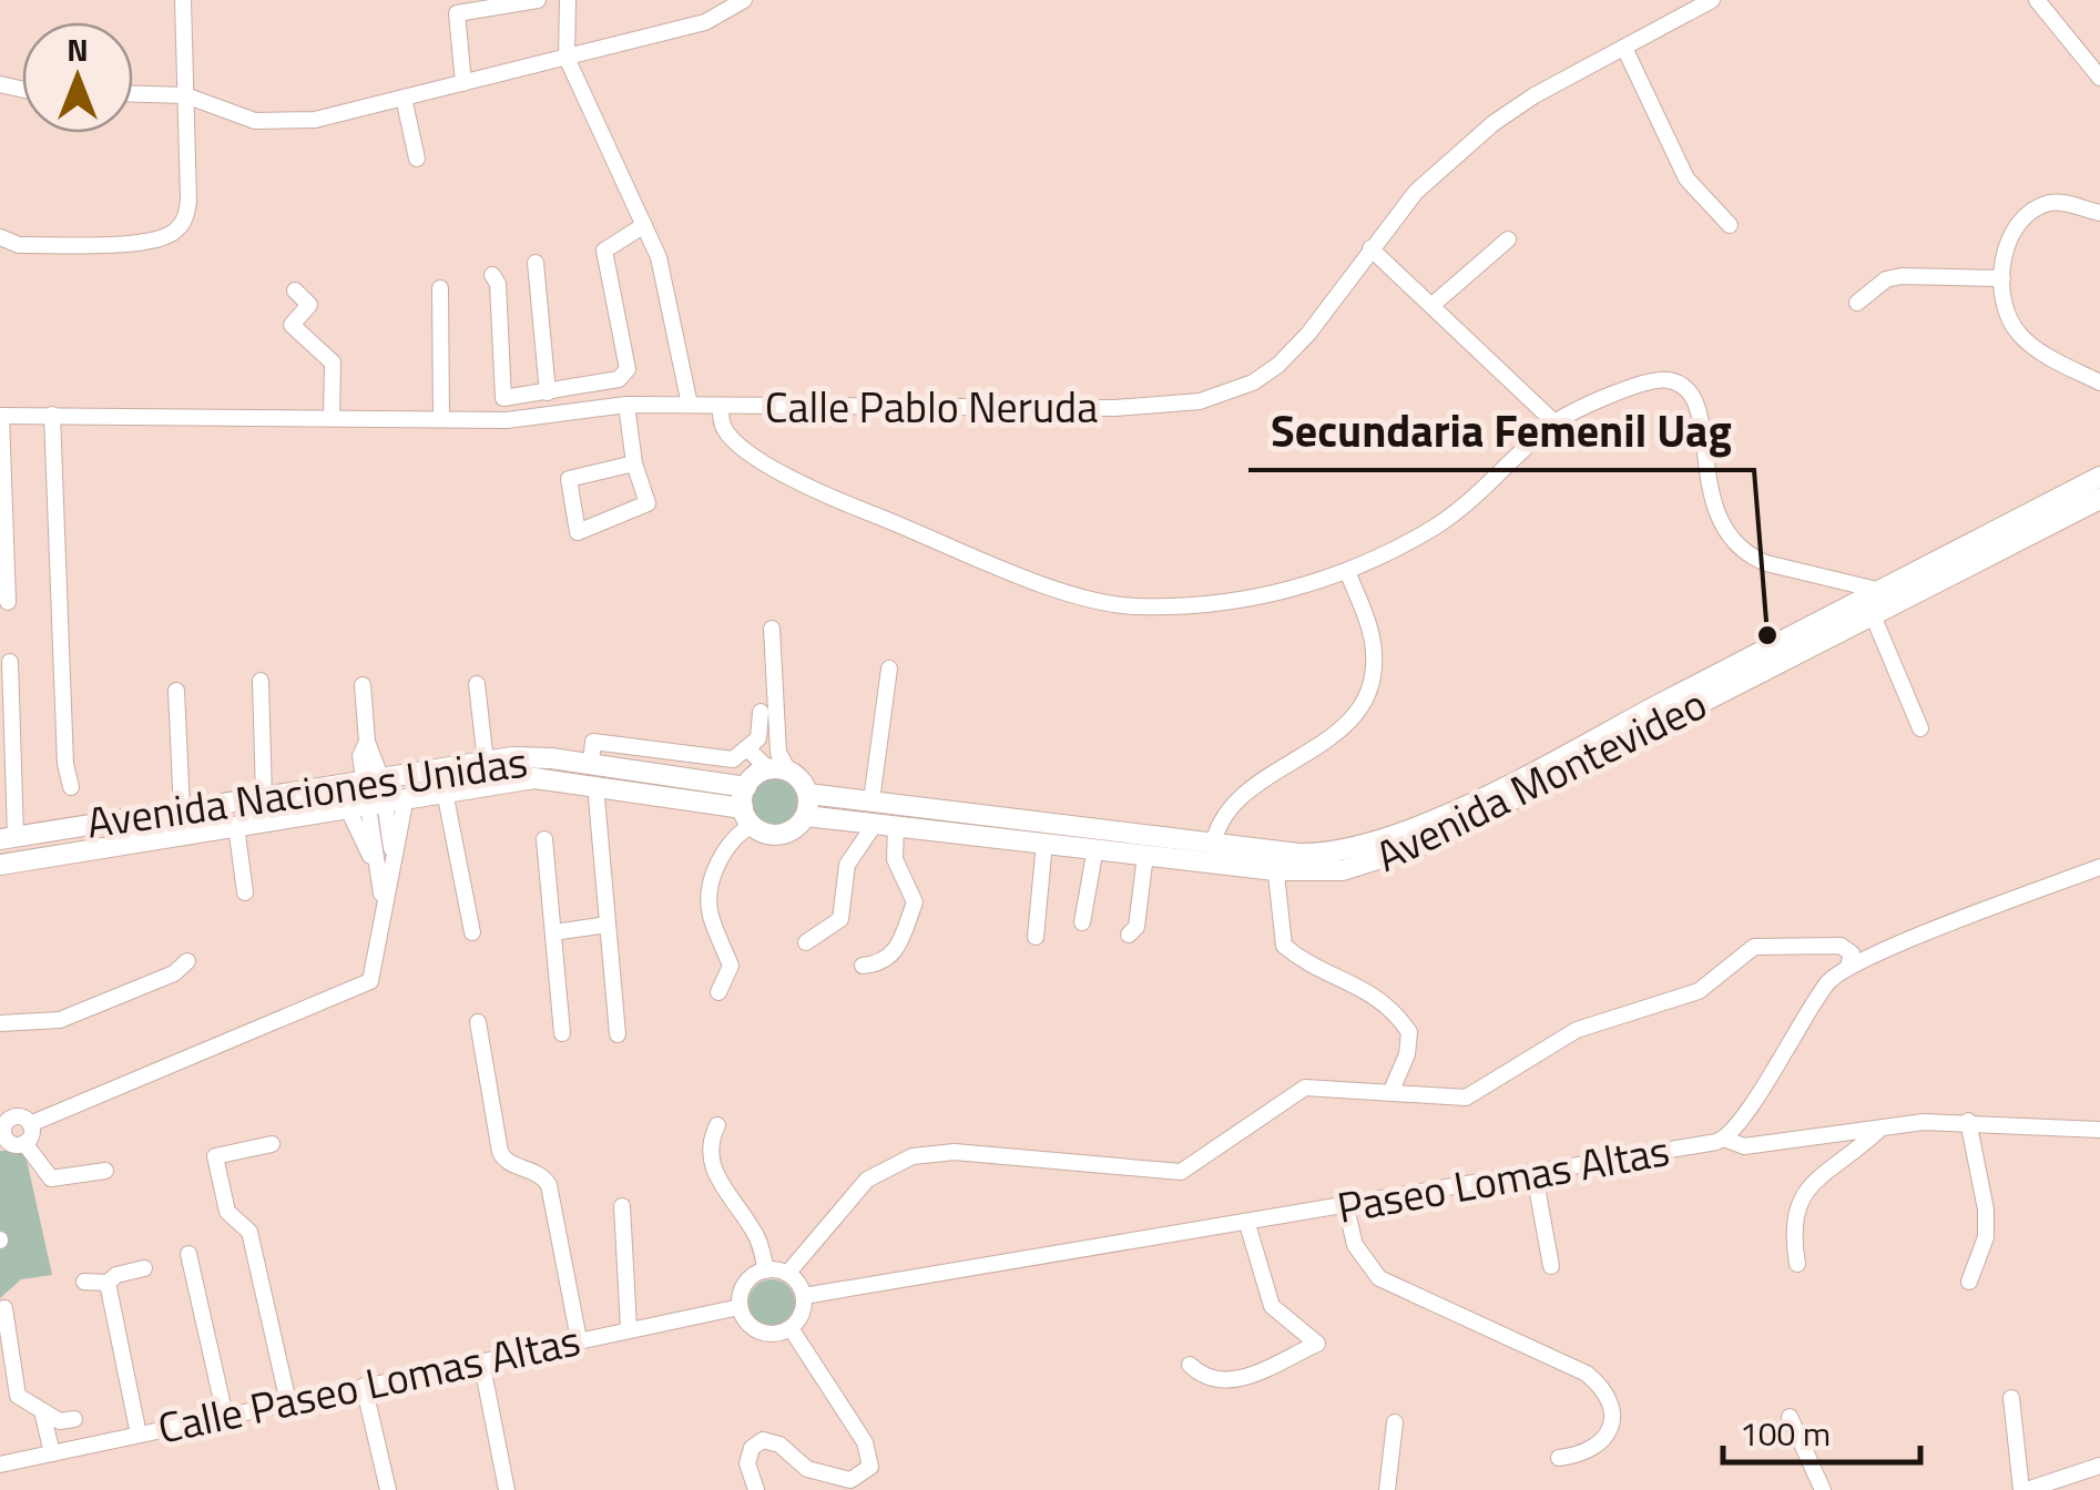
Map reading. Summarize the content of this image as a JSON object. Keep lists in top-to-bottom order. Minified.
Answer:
{"streets":{"street":["Calle Pablo Neruda","Avenida Montevideo","Avenida Naciones Unidas","Paseo Lomas Altas","Calle Paseo Lomas Altas"]},"crossings":[["Paseo Lomas Altas","Calle Paseo Lomas Altas"]],"places":["Secundaria Femenil Uag"],"scale_bar":"100 m","north":"top"}
